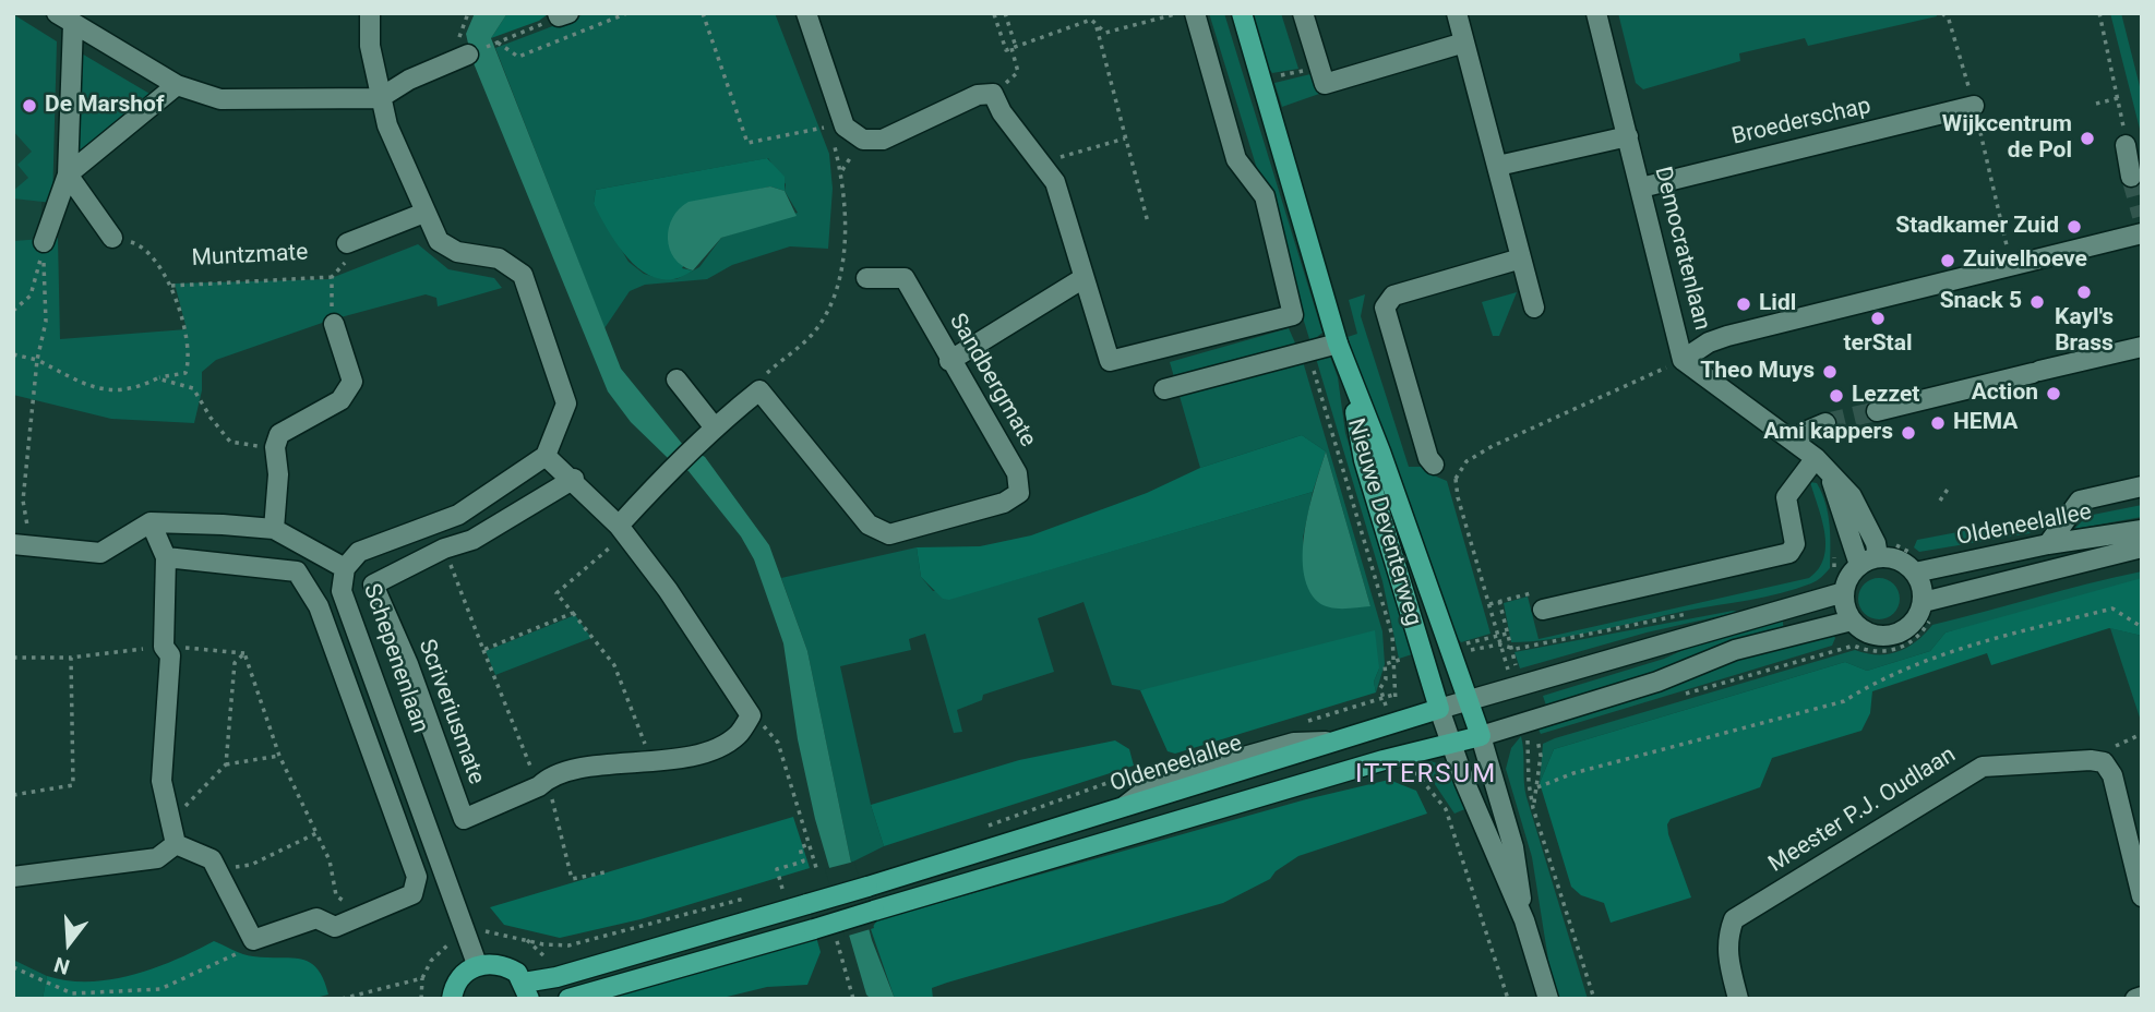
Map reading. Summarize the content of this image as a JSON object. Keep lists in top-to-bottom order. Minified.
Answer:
{"streets":{"main road":["Nieuwe Deventerweg","Oldeneelallee"],"street":["Broederschap","Democratenlaan","Sandbergmate","Schepenenlaan","Scriveriusmate","Meester P.J. Oudlaan"],"path":["Muntzmate"]},"crossings":[["Broederschap","Democratenlaan"],["Democratenlaan","Oldeneelallee"],["Nieuwe Deventerweg","Oldeneelallee"]],"districts":["ITTERSUM"],"places":["De Marshof","Wijkcentrum de Pol","Stadkamer Zuid","Zuivelhoeve","Kayl's Brass","Snack 5","Lidl","terStal","Theo Muys","Action","Lezzet","HEMA","Ami kappers"],"north":"bottom"}
